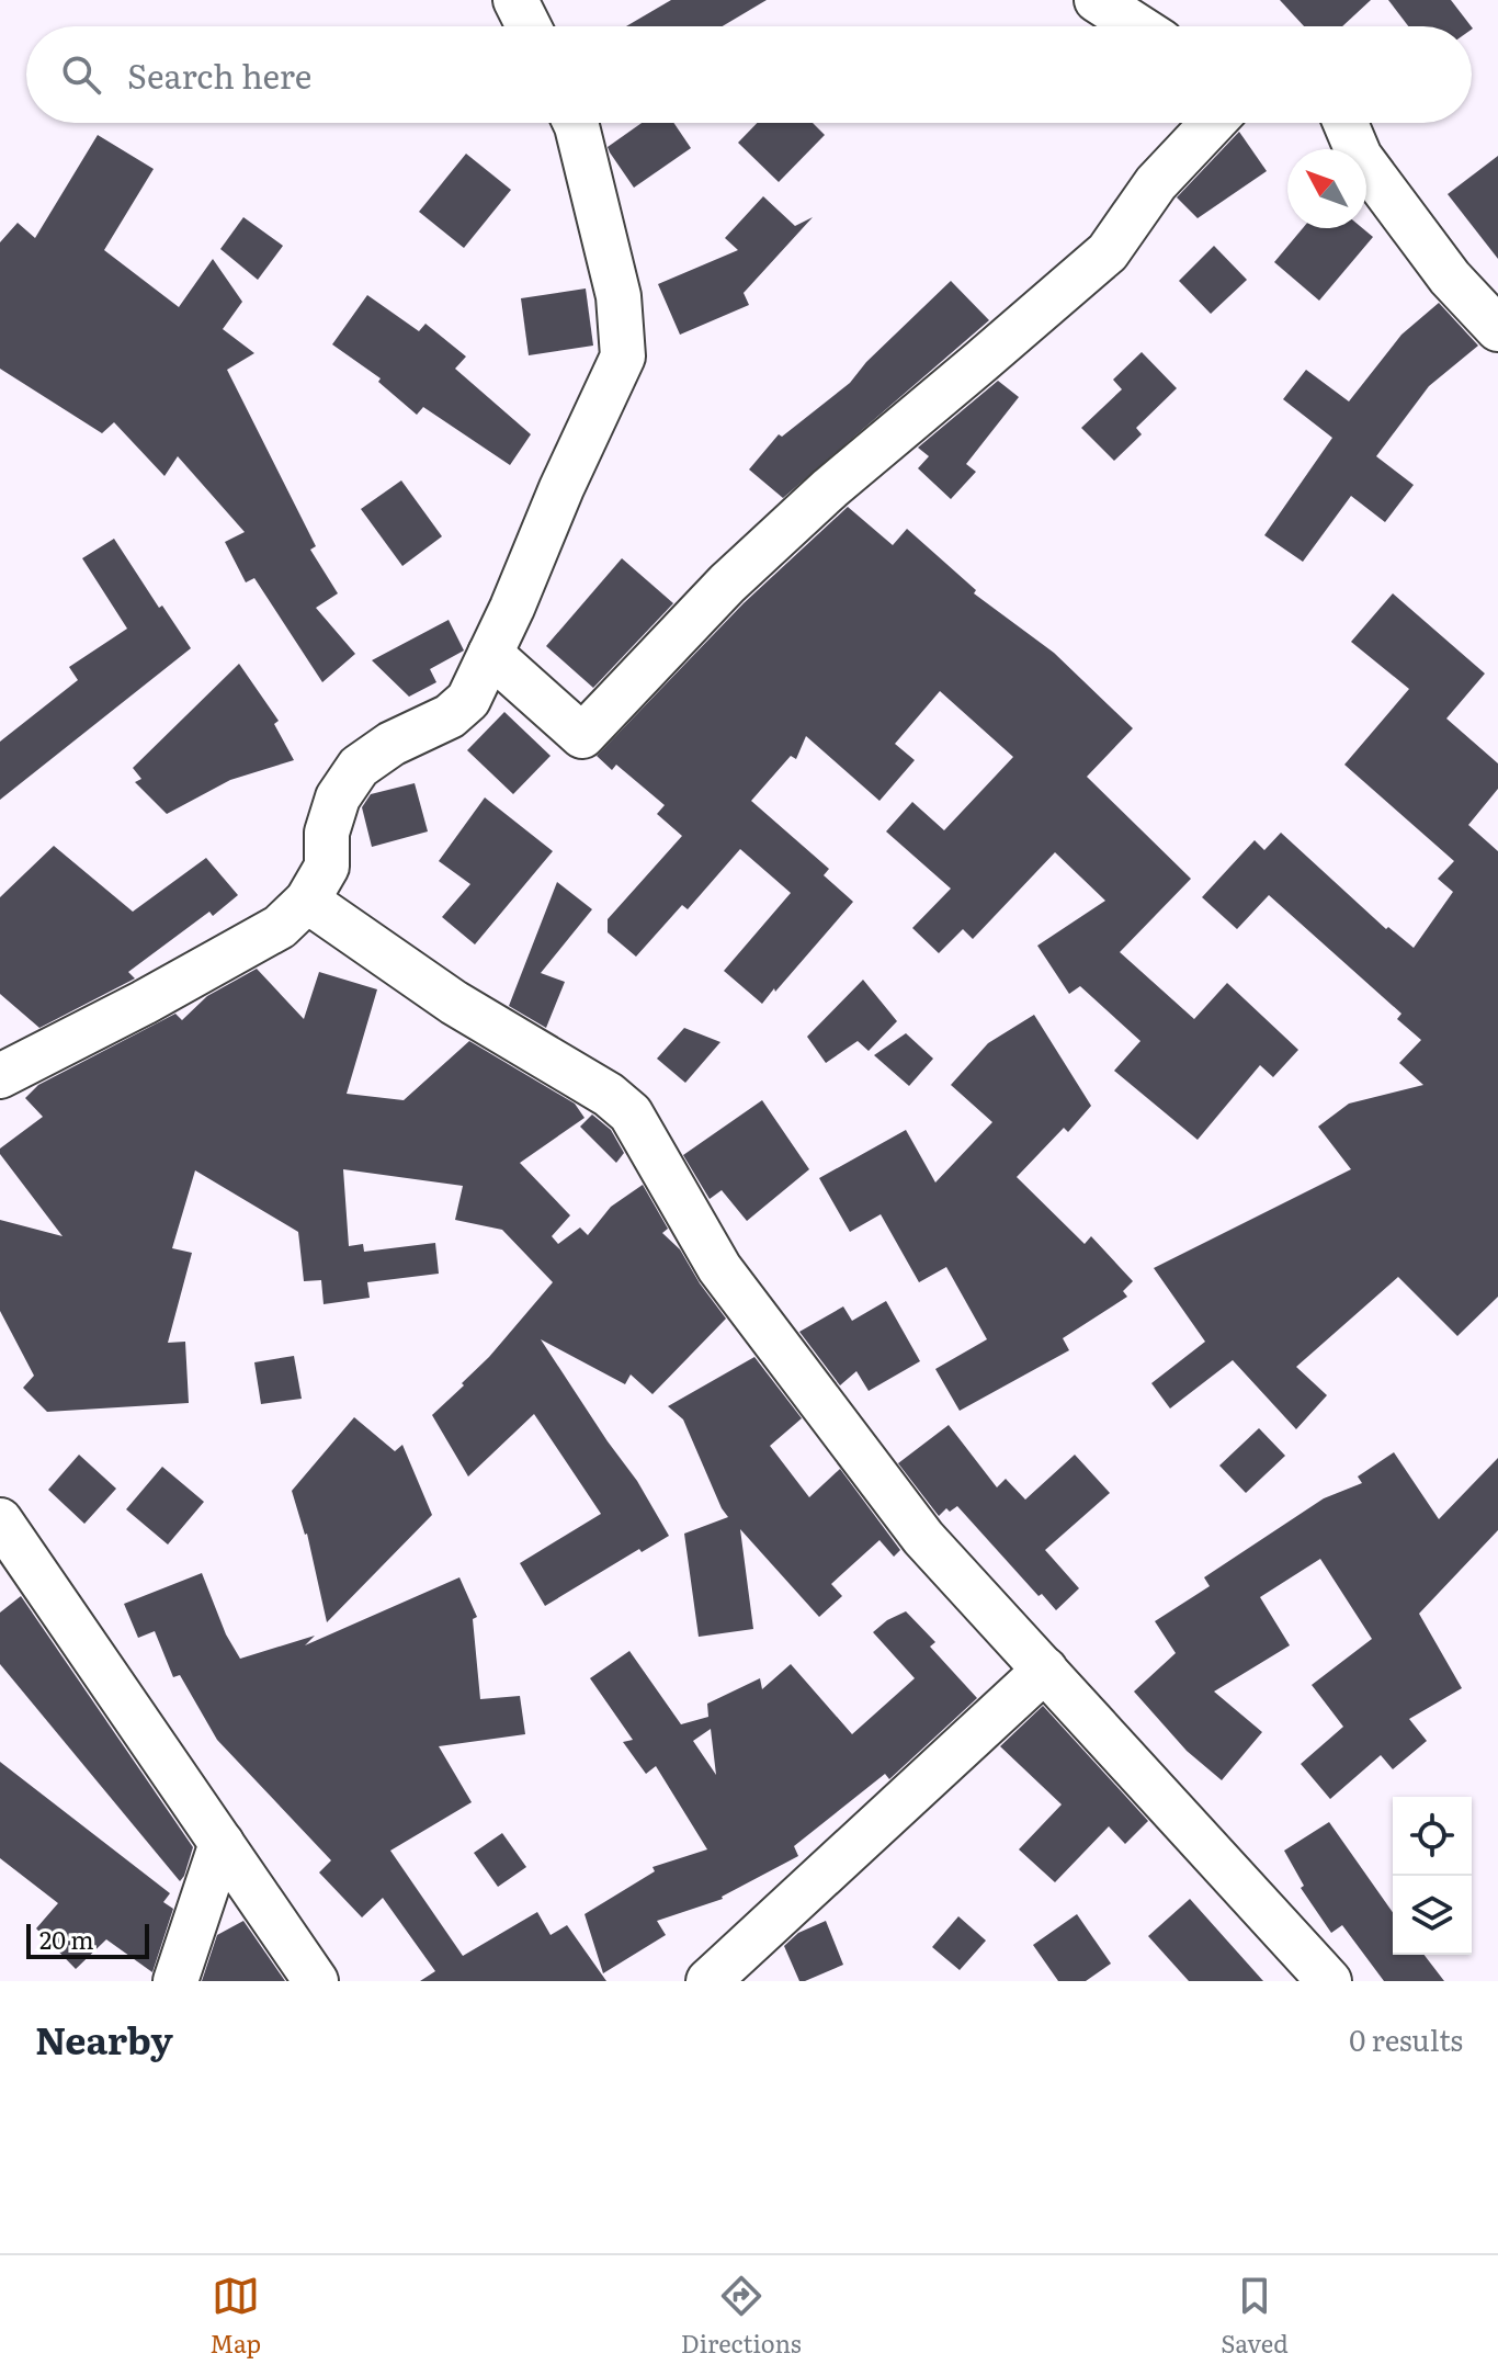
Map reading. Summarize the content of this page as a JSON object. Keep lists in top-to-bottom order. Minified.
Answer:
{"scale_bar":"20 m","north":"top left","page":{"search":"Search here","scale":"20 m","heading":["Nearby","0 results"],"nav":["Map","Directions","Saved"]}}
